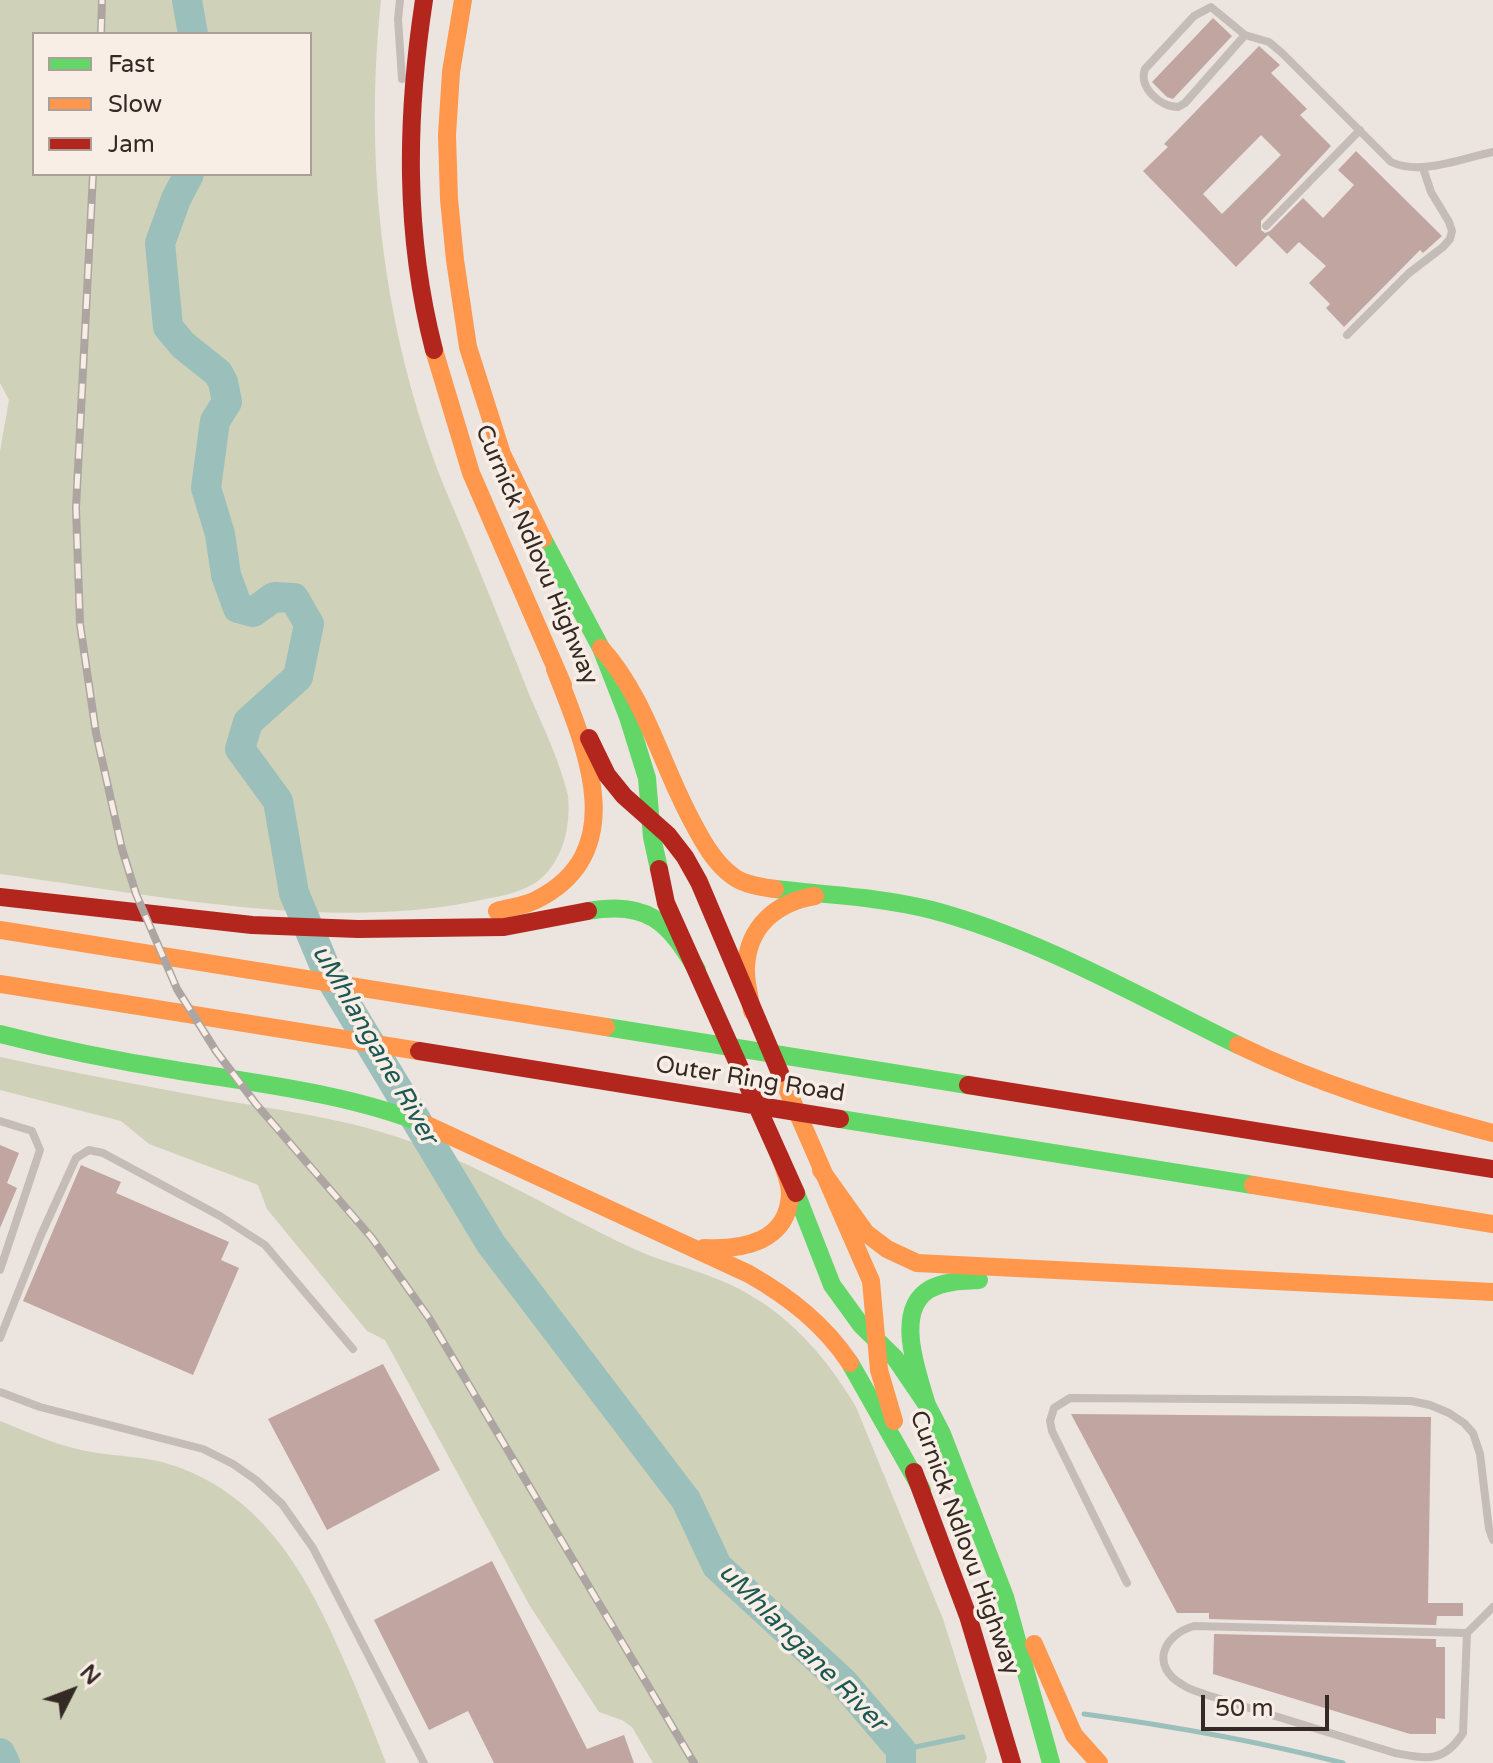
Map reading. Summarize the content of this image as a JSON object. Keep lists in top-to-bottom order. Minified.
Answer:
{"streets":{"main road":["Curnick Ndlovu Highway","Outer Ring Road"]},"water":["uMhlangane River"],"legend":["Fast","Slow","Jam"],"scale_bar":"50 m","north":"top right"}
